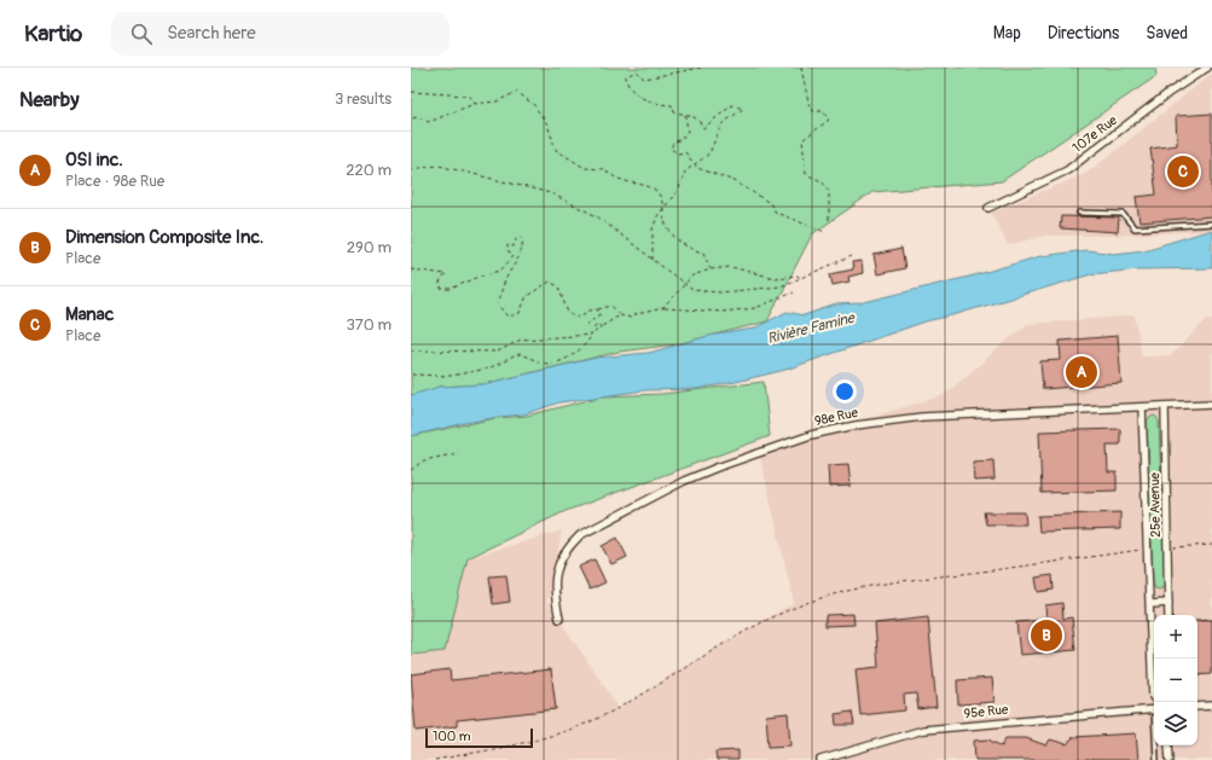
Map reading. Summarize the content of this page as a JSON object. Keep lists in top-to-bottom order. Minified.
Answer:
{"streets":{"street":["107e Rue","98e Rue","25e Avenue","95e Rue"]},"crossings":[["98e Rue","25e Avenue"]],"water":["Rivière Famine"],"scale_bar":"100 m","page":{"header":"Kartio","search":"Search here","nav":["Map","Directions","Saved"],"heading":["Nearby","3 results"],"list":[{"mark":"A","name":"OSI inc.","note":"Place · 98e Rue","value":"220 m"},{"mark":"B","name":"Dimension Composite Inc.","note":"Place","value":"290 m"},{"mark":"C","name":"Manac","note":"Place","value":"370 m"}],"pins":["C","A","B"],"map_buttons":["+","−"],"scale":"100 m"}}
